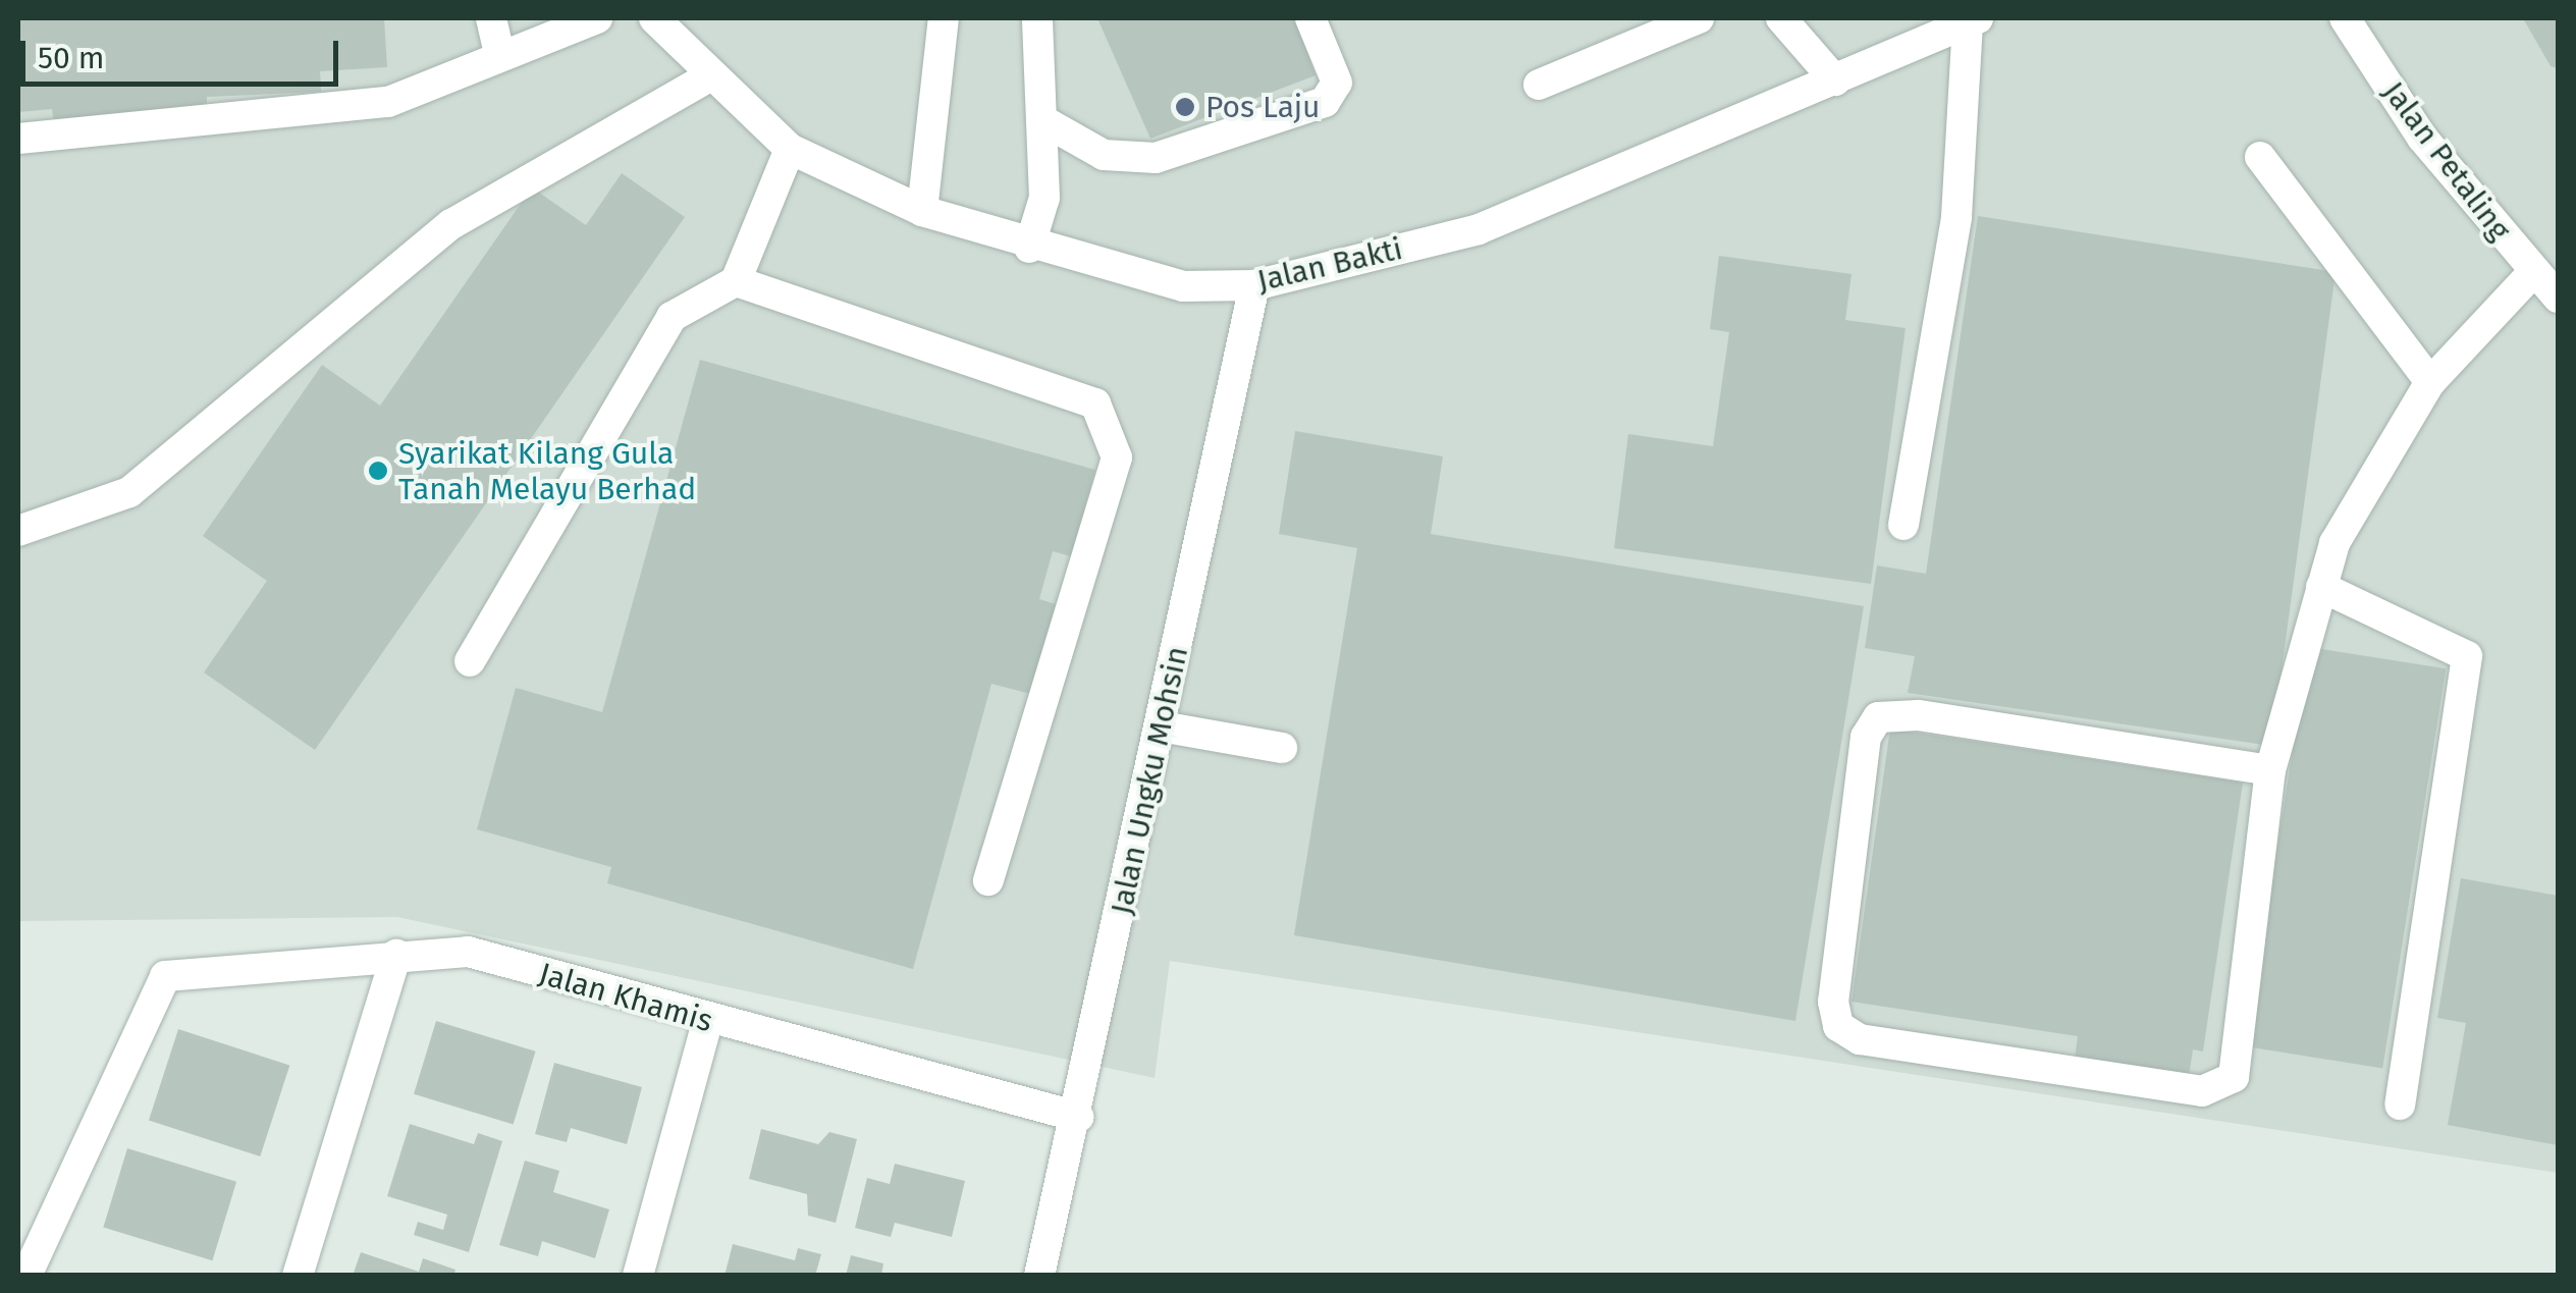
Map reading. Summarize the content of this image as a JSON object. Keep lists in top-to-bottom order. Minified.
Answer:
{"streets":{"street":["Jalan Petaling","Jalan Bakti","Jalan Ungku Mohsin","Jalan Khamis"]},"crossings":[["Jalan Bakti","Jalan Ungku Mohsin"],["Jalan Ungku Mohsin","Jalan Khamis"]],"places":["Pos Laju","Syarikat Kilang Gula Tanah Melayu Berhad"],"scale_bar":"50 m"}
